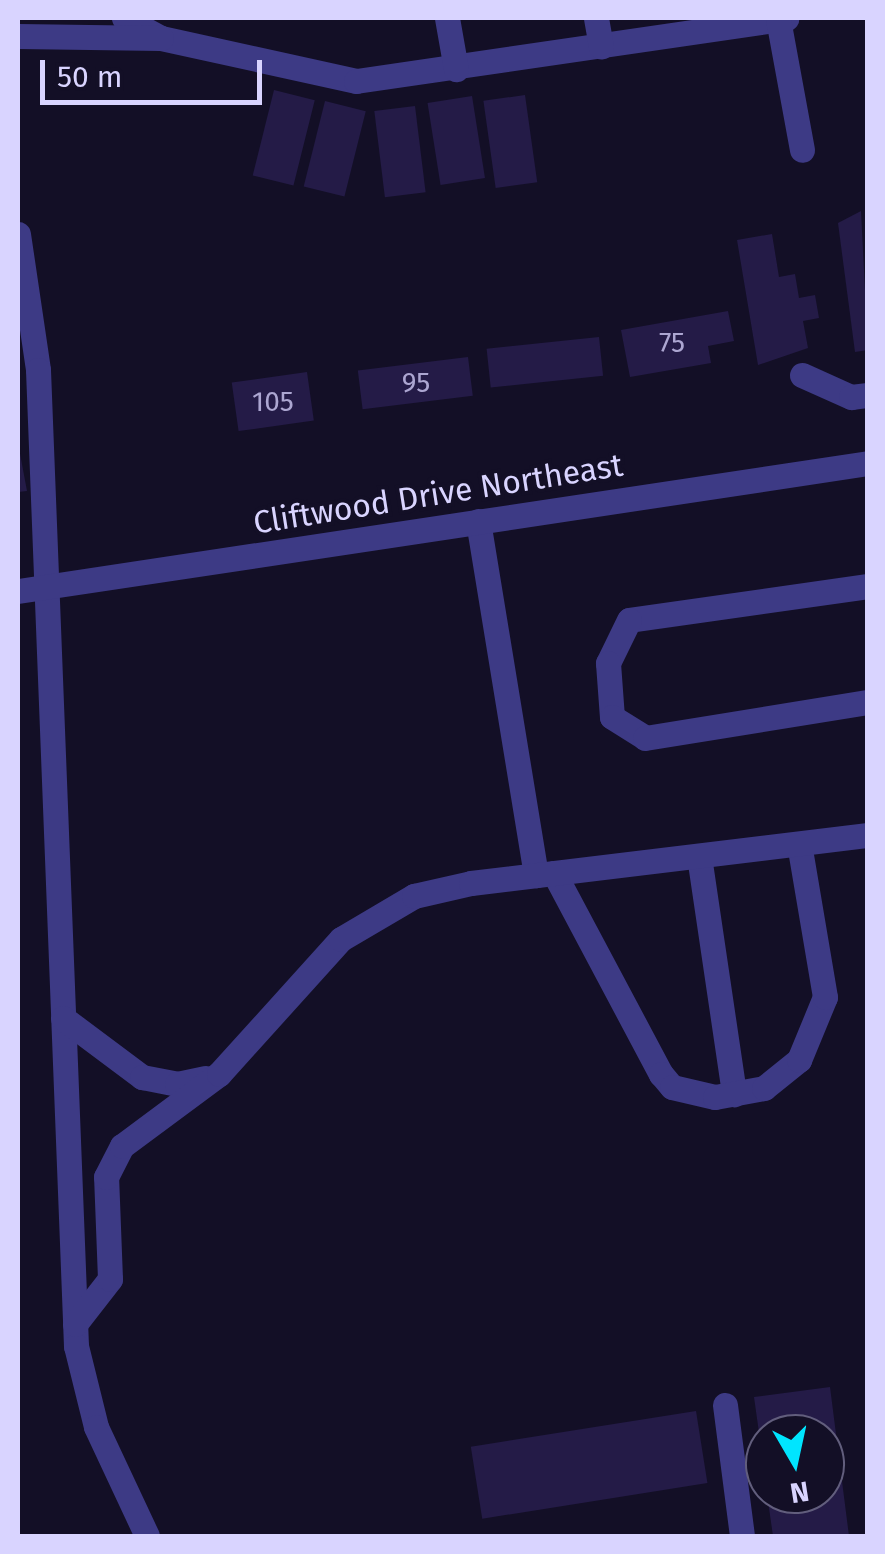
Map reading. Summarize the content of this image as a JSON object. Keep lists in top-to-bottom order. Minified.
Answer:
{"streets":{"street":["Cliftwood Drive Northeast"]},"house_numbers":["75","95","105"],"scale_bar":"50 m","north":"bottom"}
